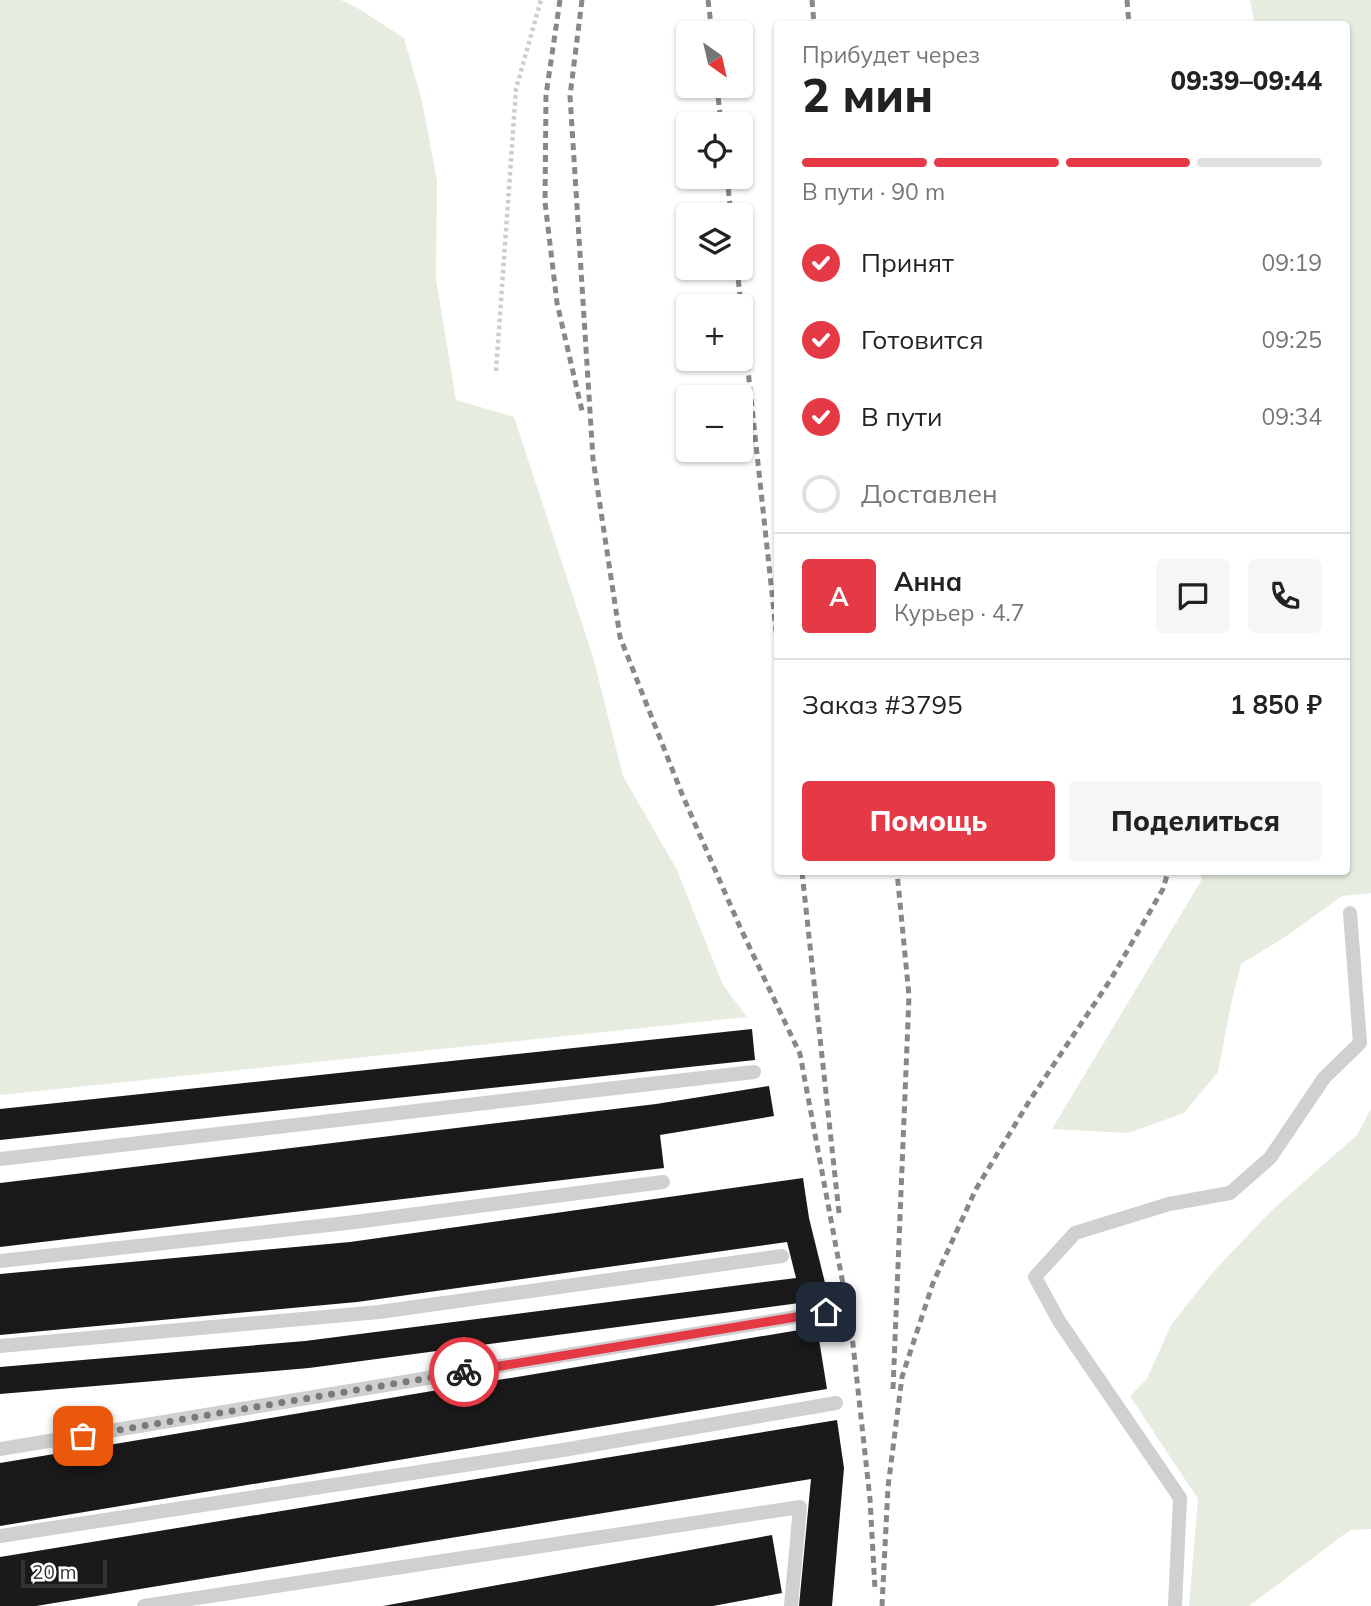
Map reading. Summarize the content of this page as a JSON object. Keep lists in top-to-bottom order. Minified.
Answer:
{"scale_bar":"20 m","north":"bottom right","page":{"map_buttons":["+","−"],"heading":["2 мин","Прибудет через","09:39–09:44"],"panel":["Анна","Курьер · 4.7","Заказ #3795","1 850 ₽"],"bar":"В пути · 90 m","list":[["Принят","09:19"],["Готовится","09:25"],["В пути","09:34"],"Доставлен"],"round":"А","buttons":["Помощь","Поделиться"],"scale":"20 m"}}
